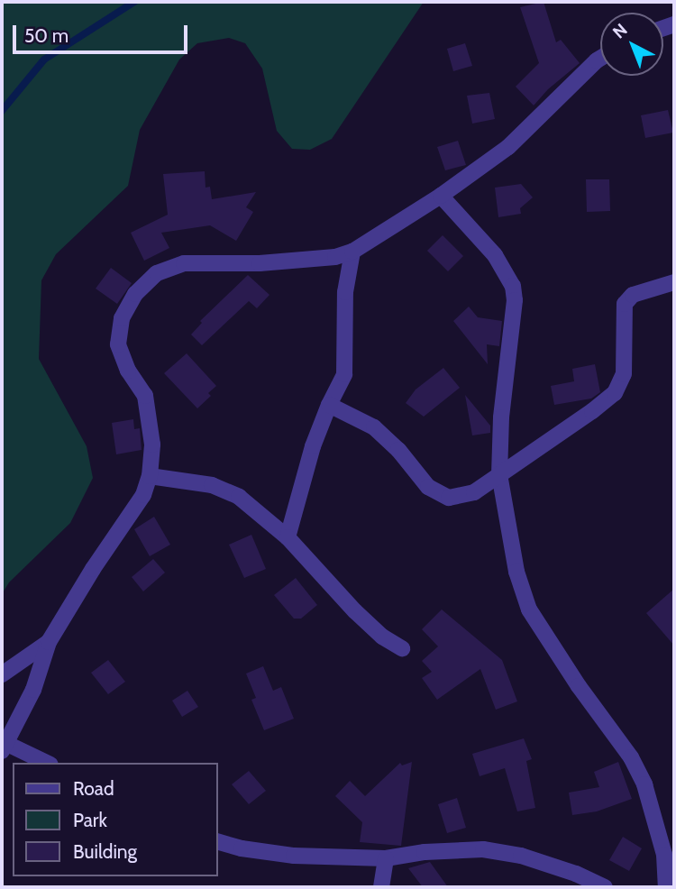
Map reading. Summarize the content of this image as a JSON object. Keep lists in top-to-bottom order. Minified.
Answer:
{"legend":["Road","Park","Building"],"scale_bar":"50 m","north":"top left"}
